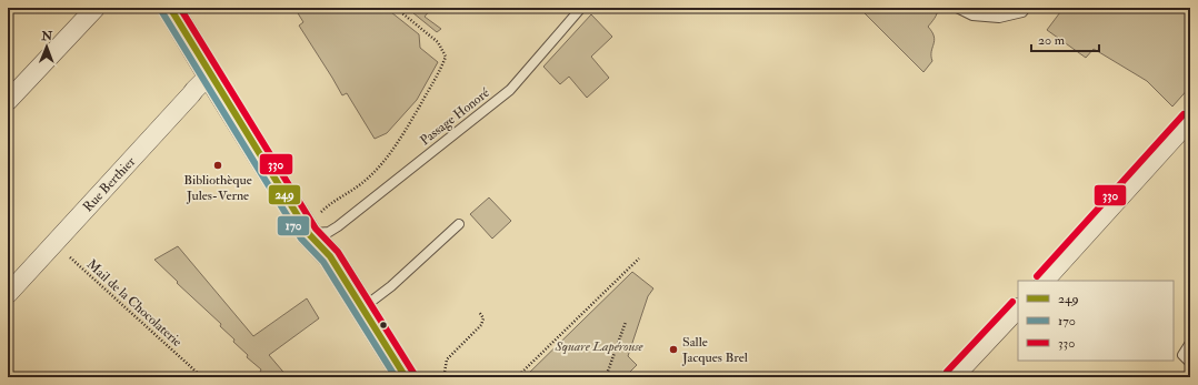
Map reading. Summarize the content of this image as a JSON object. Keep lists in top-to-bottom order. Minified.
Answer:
{"streets":{"street":["Rue Berthier"],"lane":["Passage Honoré"],"path":["Mail de la Chocolaterie"]},"crossings":[["Rue Berthier","Mail de la Chocolaterie"]],"parks":["Square Lapérouse"],"places":["Bibliothèque Jules-Verne","Salle Jacques Brel"],"lines":["transit line 249","transit line 330","transit line 170"],"legend":["249","170","330"],"scale_bar":"20 m","north":"top"}
